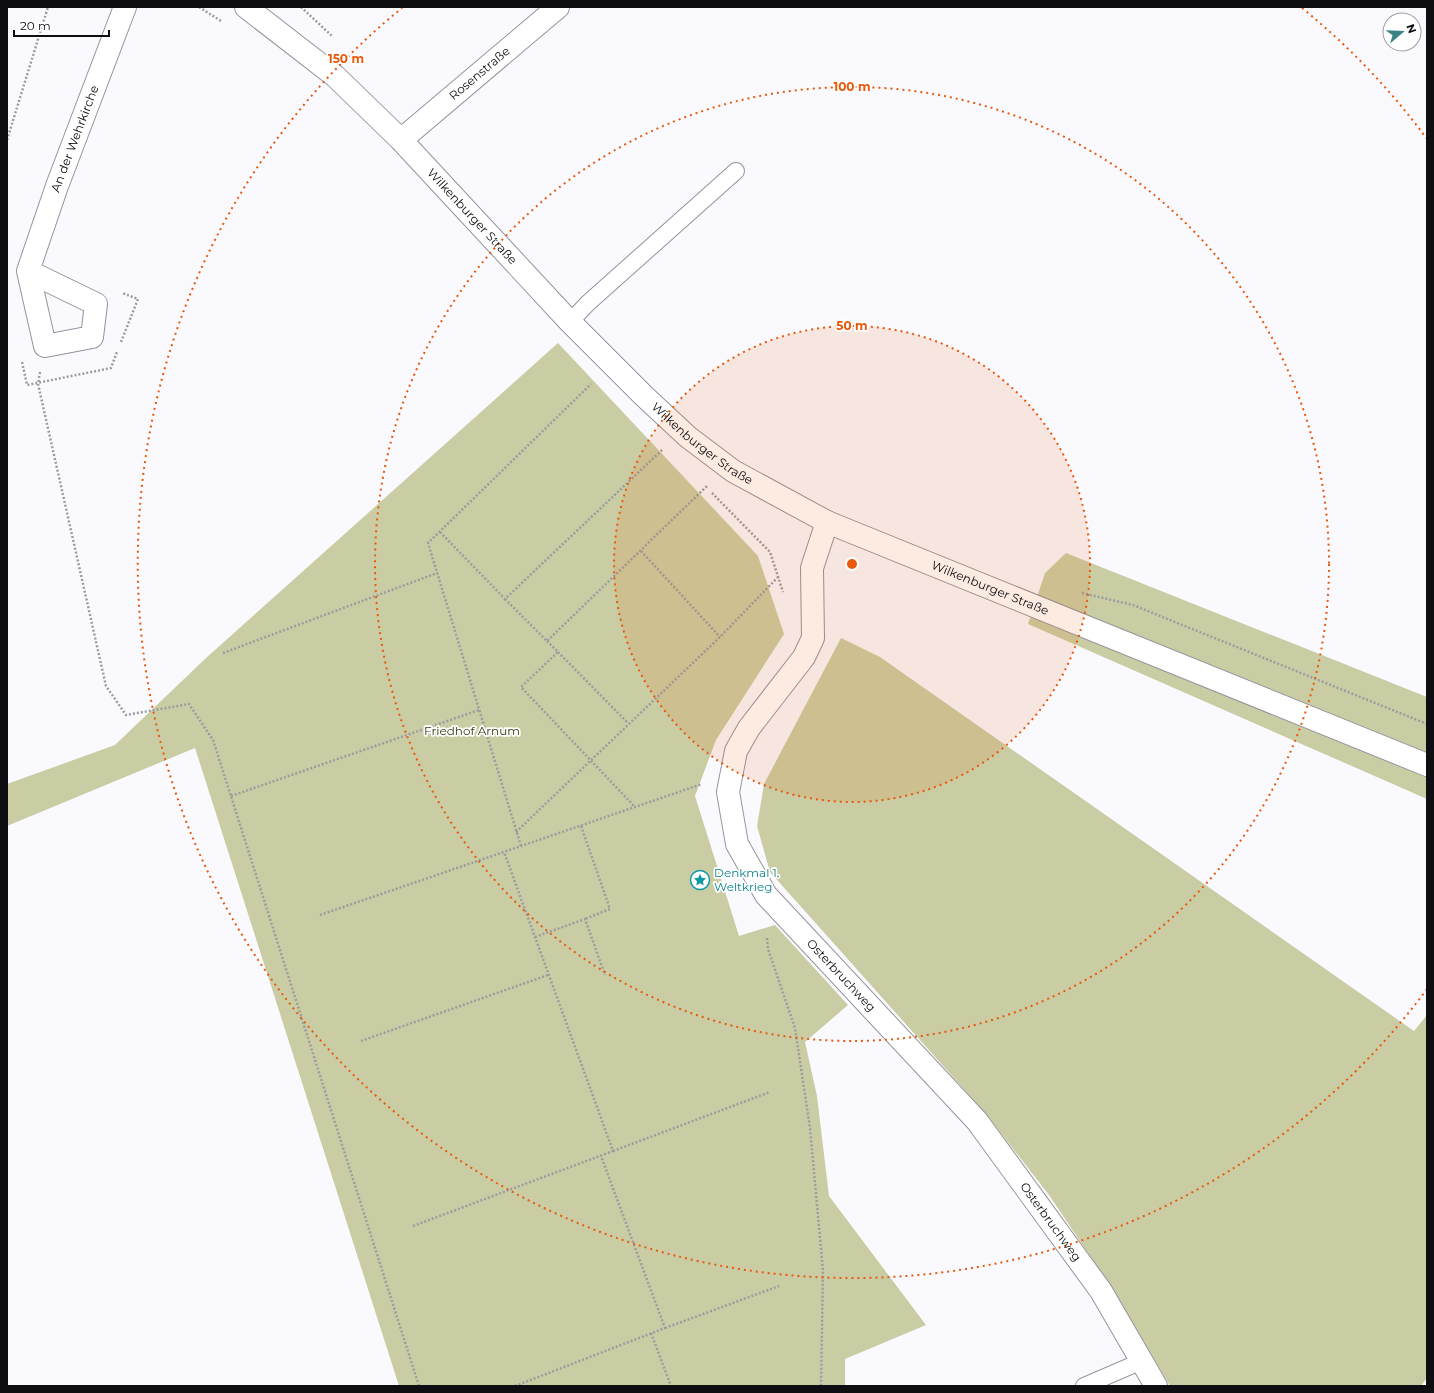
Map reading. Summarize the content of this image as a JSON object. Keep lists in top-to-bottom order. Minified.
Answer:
{"streets":{"street":["Rosenstraße","An der Wehrkirche","Wilkenburger Straße","Osterbruchweg"]},"crossings":[["Rosenstraße","Wilkenburger Straße"],["Wilkenburger Straße","Osterbruchweg"]],"parks":["Friedhof Arnum"],"places":{"place":["Denkmal 1. Weltkrieg"]},"scale_bar":"20 m","north":"right","rings":["150 m","100 m","50 m"]}
